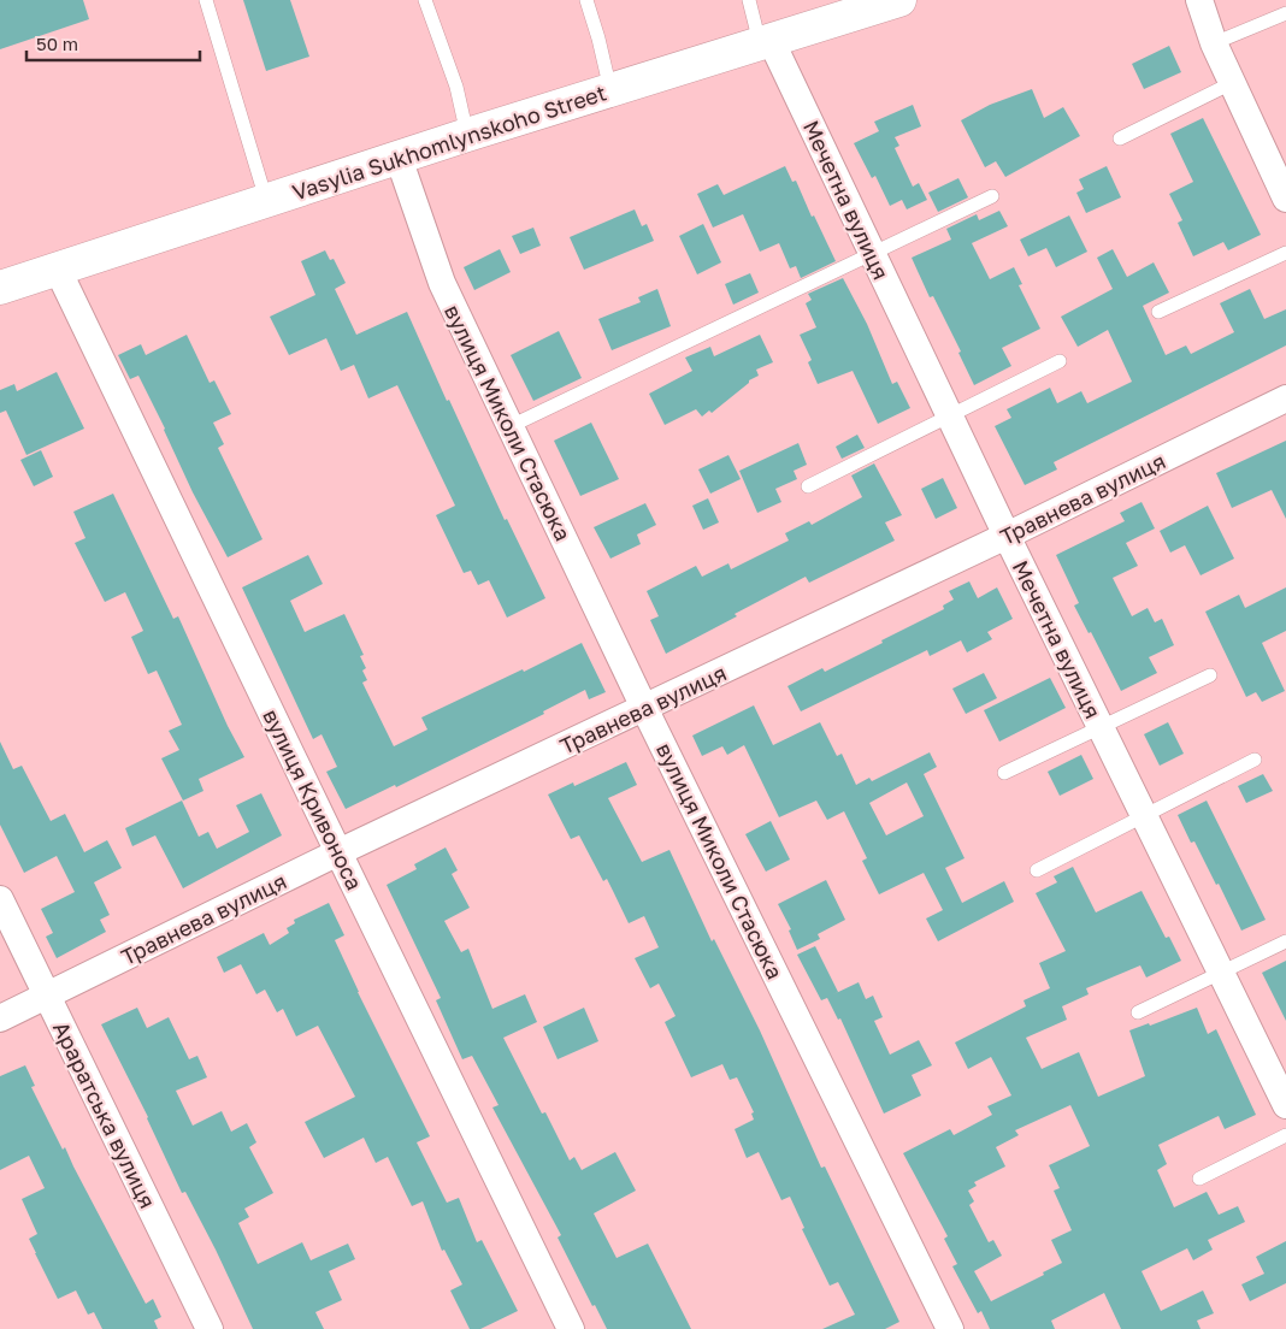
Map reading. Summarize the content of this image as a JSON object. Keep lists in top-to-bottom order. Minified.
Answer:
{"streets":{"main road":["Vasylia Sukhomlynskoho Street"],"street":["Мечетна вулиця","вулиця Миколи Стасюка","Травнева вулиця","вулиця Кривоноса","Араратська вулиця"]},"crossings":[["Vasylia Sukhomlynskoho Street","Мечетна вулиця"],["Vasylia Sukhomlynskoho Street","вулиця Миколи Стасюка"],["Vasylia Sukhomlynskoho Street","вулиця Кривоноса"],["Мечетна вулиця","Травнева вулиця"],["вулиця Миколи Стасюка","Травнева вулиця"],["Травнева вулиця","вулиця Кривоноса"],["Травнева вулиця","Араратська вулиця"]],"scale_bar":"50 m"}
